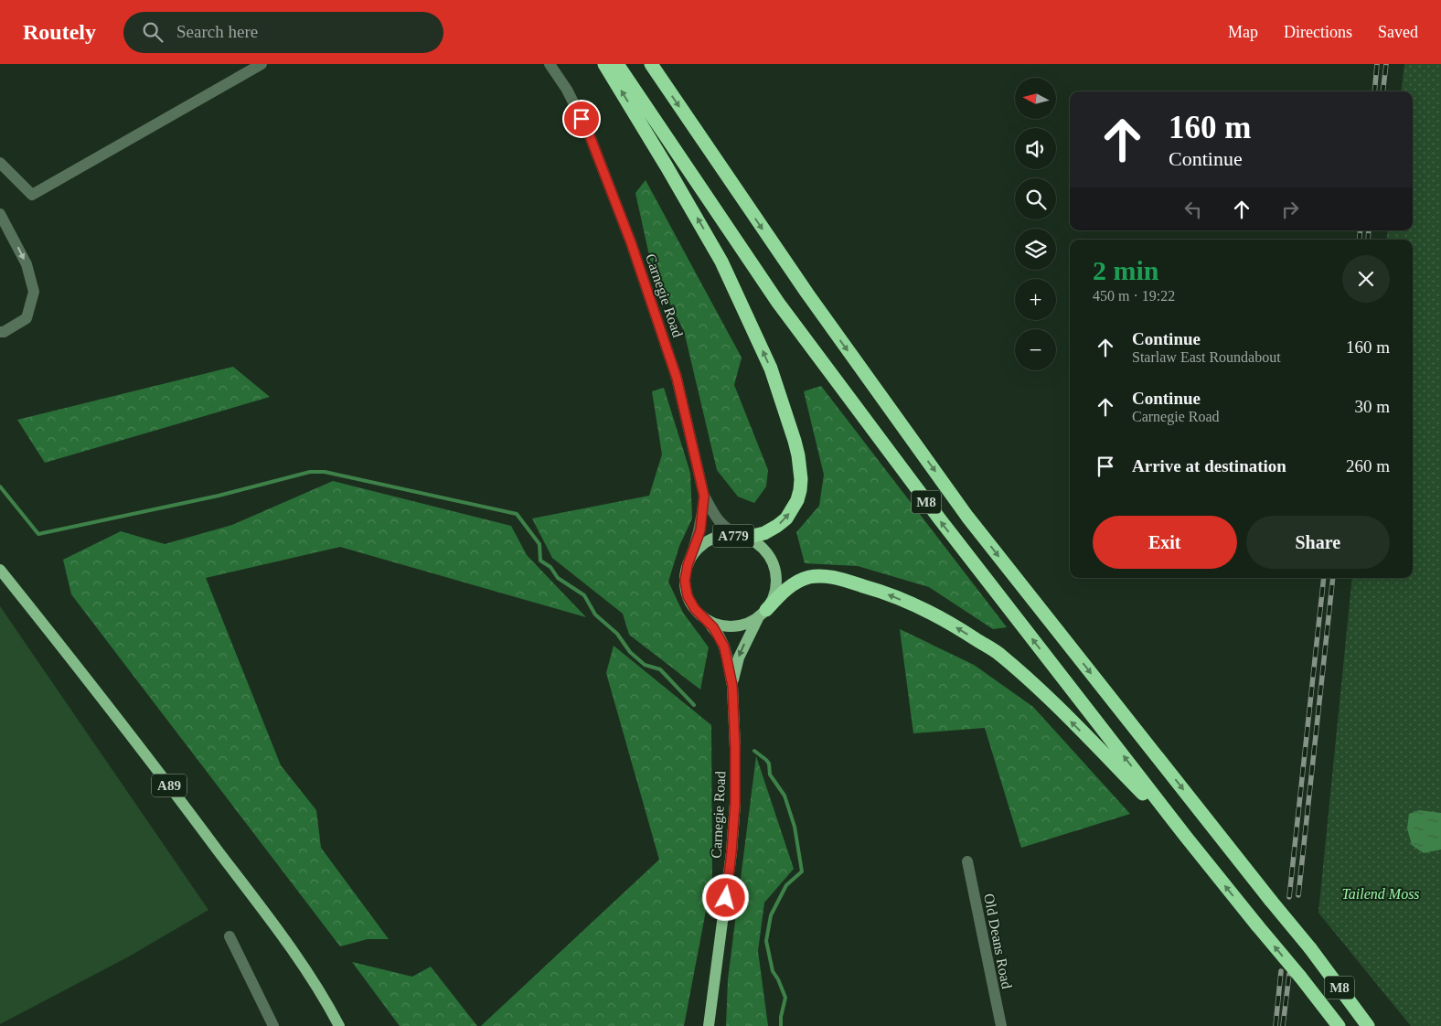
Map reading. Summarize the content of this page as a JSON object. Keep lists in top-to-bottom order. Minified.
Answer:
{"streets":{"highway":["M8"],"main road":["Carnegie Road","A779","A89"],"street":["Old Deans Road"]},"crossings":[["Carnegie Road","M8"],["Carnegie Road","A779"],["M8","A779"]],"parks":["Tailend Moss"],"north":"left","page":{"header":"Routely","search":"Search here","nav":["Map","Directions","Saved"],"map_buttons":["+","−"],"turn":["160 m","Continue"],"heading":["2 min","450 m · 19:22"],"list":[{"name":"Continue","note":"Starlaw East Roundabout","value":"160 m"},{"name":"Continue","note":"Carnegie Road","value":"30 m"},{"name":"Arrive at destination","value":"260 m"}],"buttons":["Exit","Share"]}}
